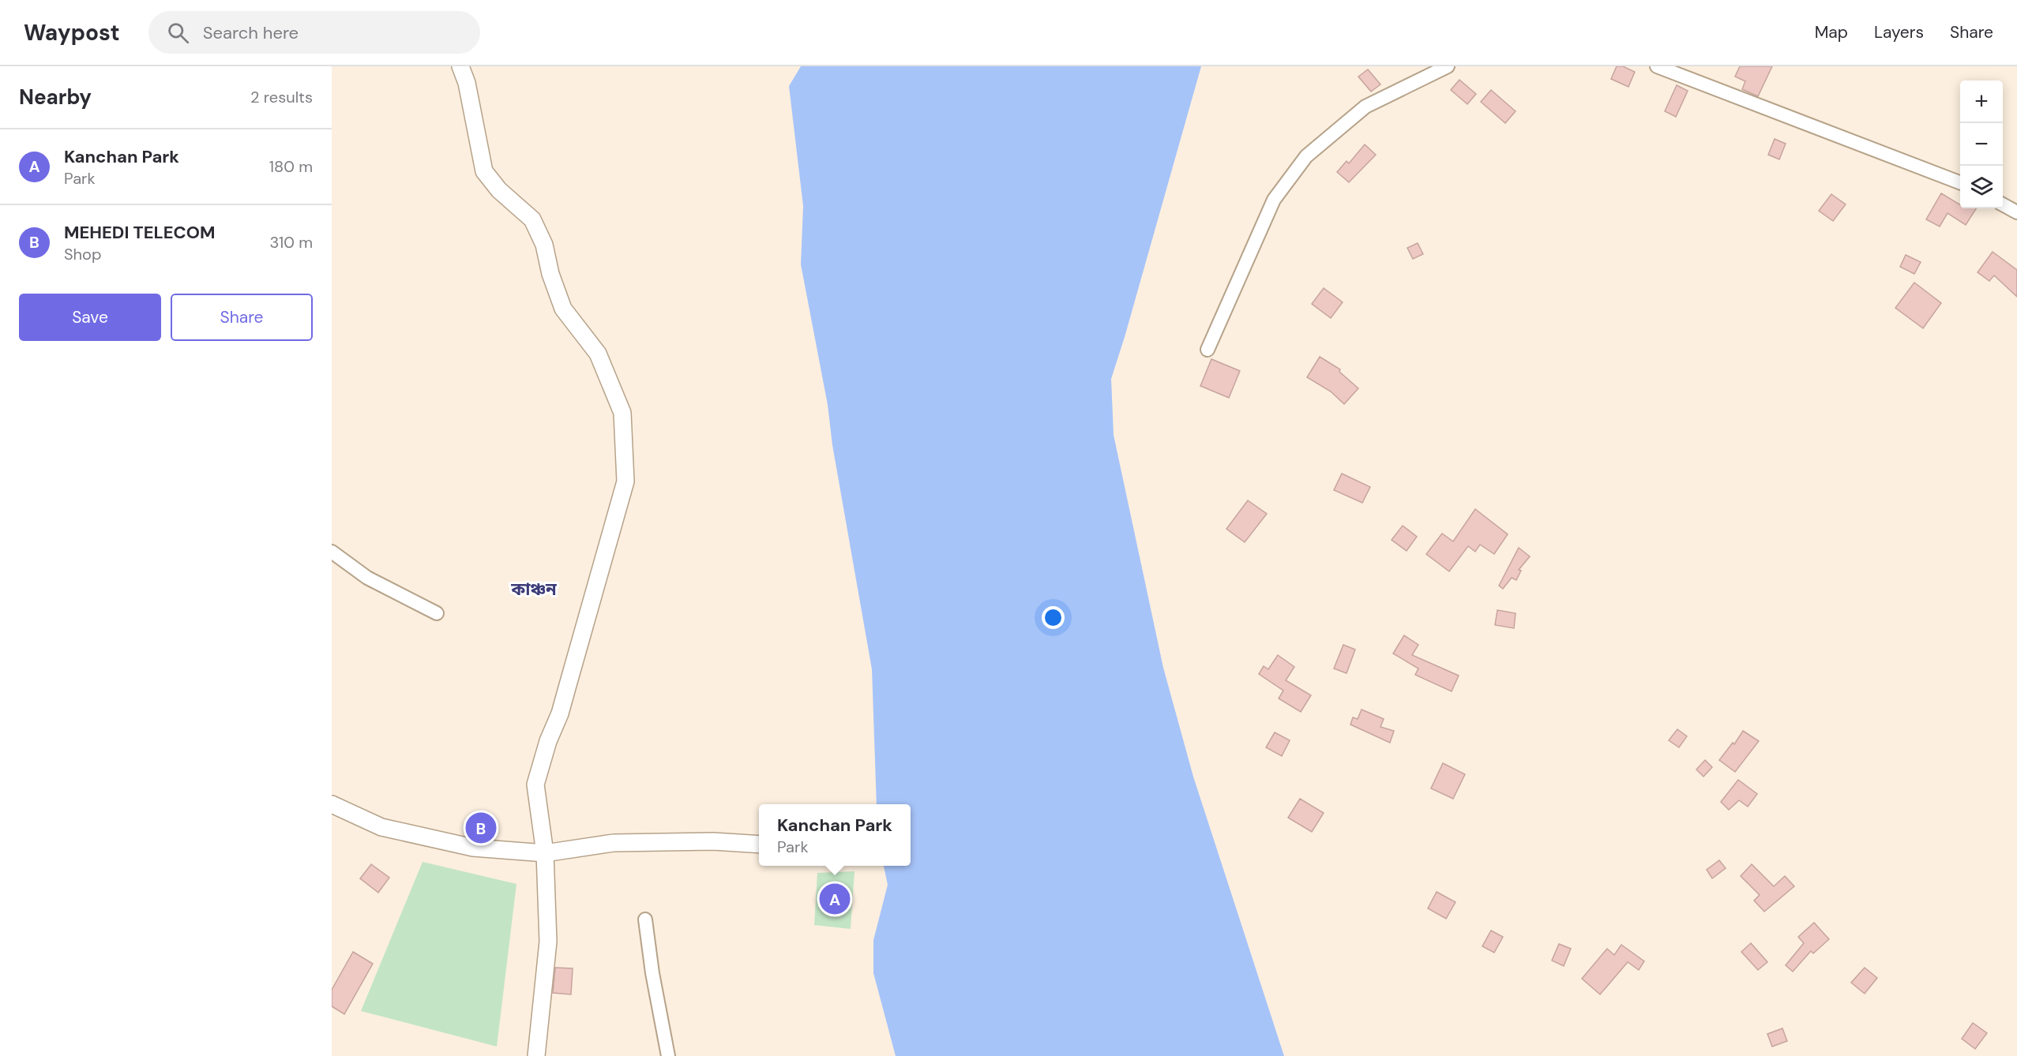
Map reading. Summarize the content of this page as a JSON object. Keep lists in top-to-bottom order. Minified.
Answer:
{"districts":["কাঞ্চন"],"page":{"header":"Waypost","search":"Search here","nav":["Map","Layers","Share"],"heading":["Nearby","2 results"],"map_buttons":["+","−"],"list":[{"mark":"A","name":"Kanchan Park","note":"Park","value":"180 m"},{"mark":"B","name":"MEHEDI TELECOM","note":"Shop","value":"310 m"}],"buttons":["Save","Share"],"popup":["Kanchan Park","Park"],"pins":["B","A"]}}
